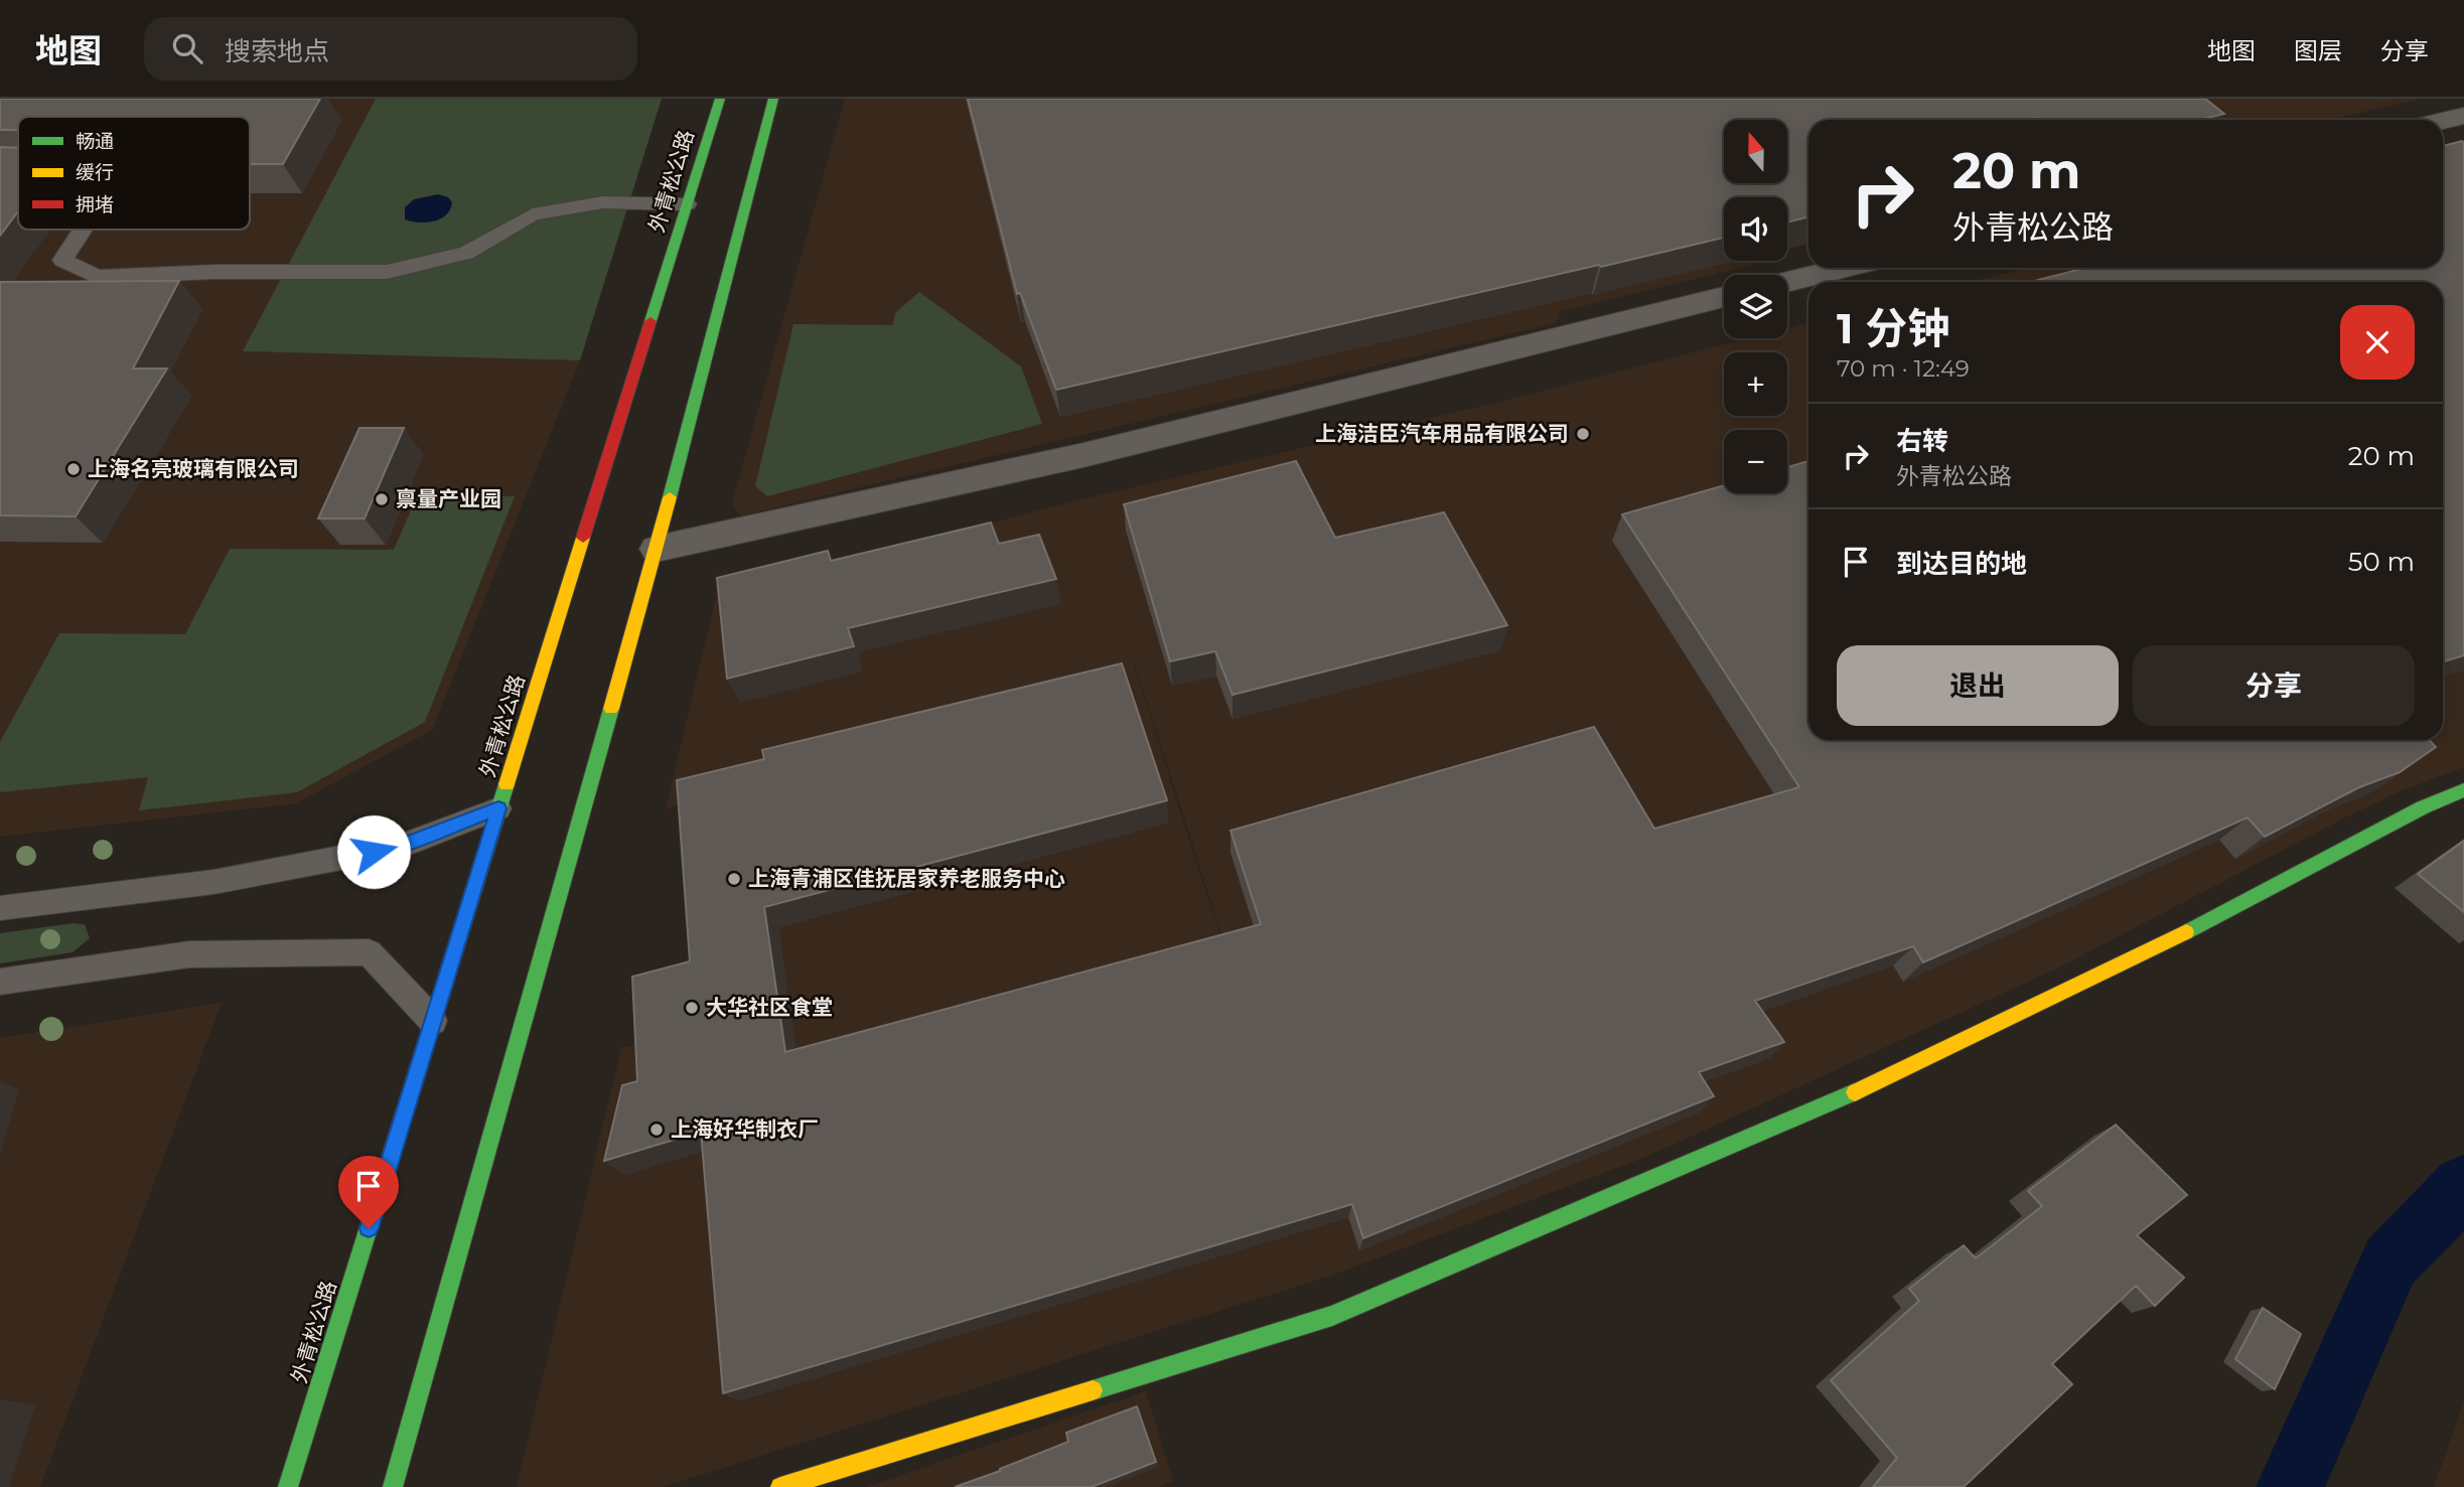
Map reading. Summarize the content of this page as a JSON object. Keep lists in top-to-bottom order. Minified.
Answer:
{"streets":{"main road":["外青松公路"]},"places":["上海洁臣汽车用品有限公司","上海名亮玻璃有限公司","禀量产业园","上海青浦区佳抚居家养老服务中心","大华社区食堂","上海好华制衣厂"],"legend":["畅通","缓行","拥堵"],"north":"top","page":{"header":"地图","search":"搜索地点","nav":["地图","图层","分享"],"map_buttons":["+","−"],"turn":["20 m","外青松公路"],"heading":["1 分钟","70 m · 12:49"],"list":[{"name":"右转","note":"外青松公路","value":"20 m"},{"name":"到达目的地","value":"50 m"}],"buttons":["退出","分享"]}}
